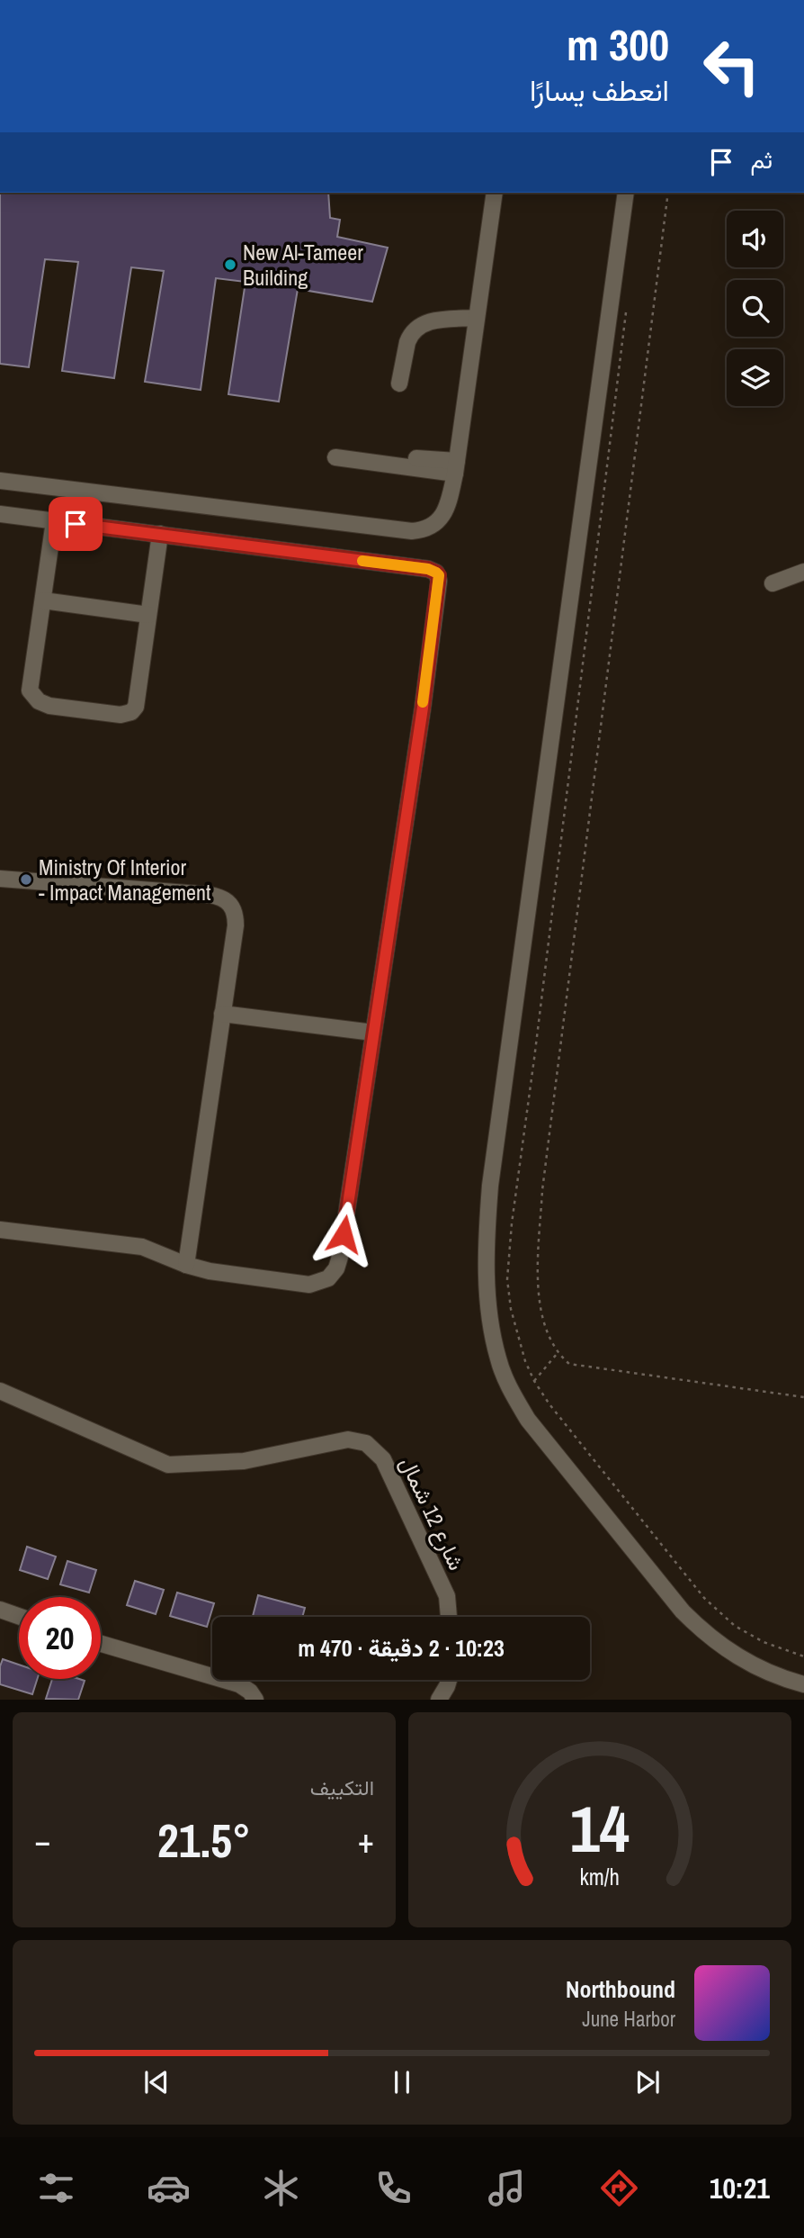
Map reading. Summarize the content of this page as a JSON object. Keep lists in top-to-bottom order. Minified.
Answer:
{"streets":{"street":["شارع 12 شمال"]},"places":["New Al-Tameer Building","Ministry Of Interior - Impact Management"],"page":{"turn":["300 m","انعطف يسارًا"],"then":"ثم","limit":"20","trip":"10:23 · 2 دقيقة · 470 m","tile":"التكييف","heat":["−","21.5°","+"],"song":["Northbound","June Harbor"],"tabs":"10:21","gauge":["14","km/h"]}}
